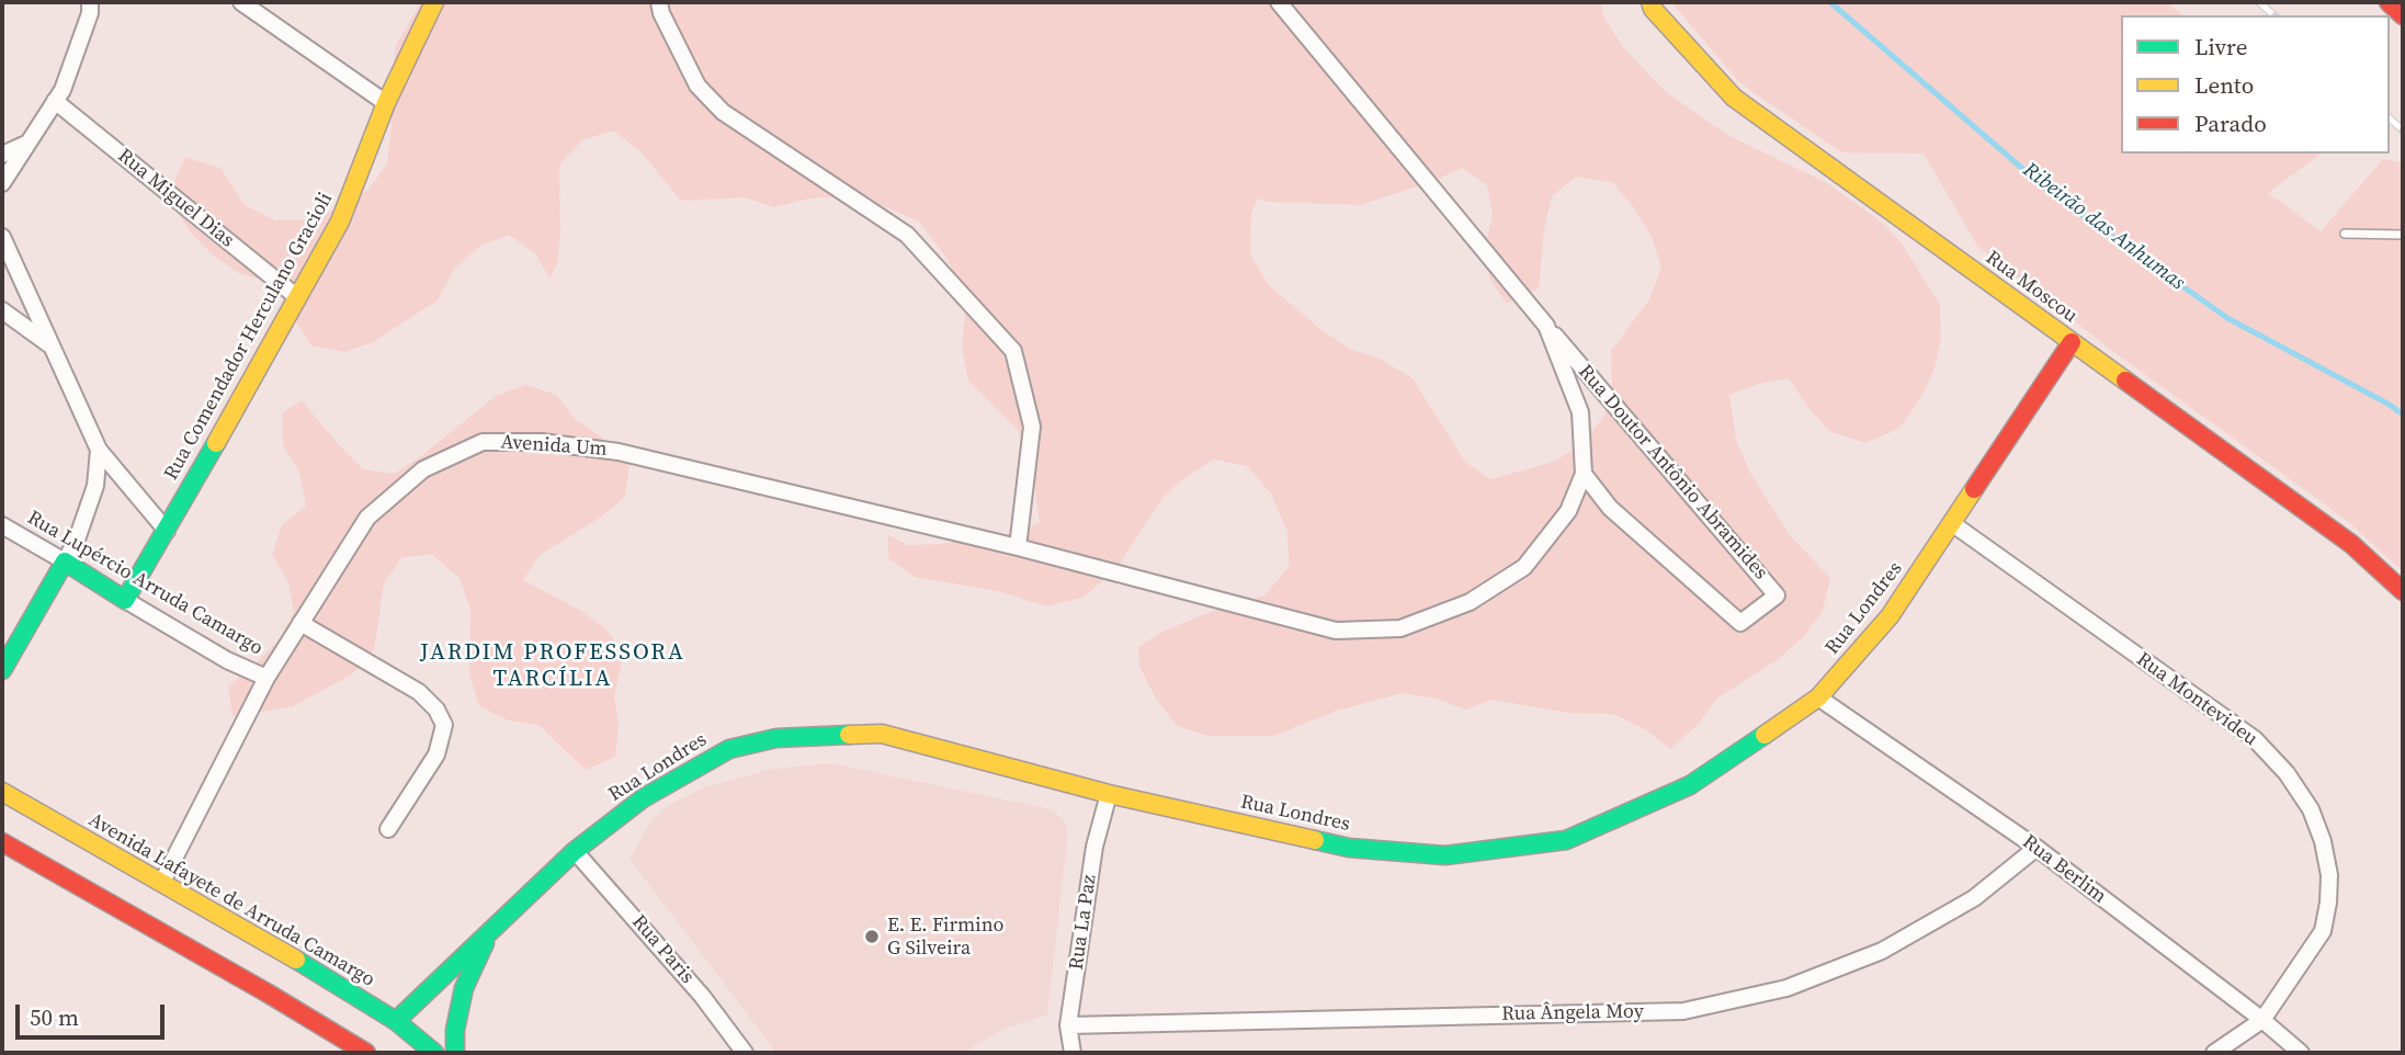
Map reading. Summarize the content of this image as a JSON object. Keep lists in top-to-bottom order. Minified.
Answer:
{"streets":{"street":["Rua Miguel Dias","Rua Moscou","Rua Comendador Herculano Gracioli","Avenida Um","Rua Doutor Antônio Abramides","Rua Lupércio Arruda Camargo","Rua Londres","Rua Montevideu","Rua Berlim","Avenida Lafayete de Arruda Camargo","Rua La Paz","Rua Paris","Rua Ângela Moy"]},"crossings":[["Rua Miguel Dias","Rua Comendador Herculano Gracioli"],["Rua Moscou","Rua Londres"],["Rua Comendador Herculano Gracioli","Rua Lupércio Arruda Camargo"],["Avenida Um","Rua Doutor Antônio Abramides"],["Avenida Um","Rua Lupércio Arruda Camargo"],["Avenida Um","Avenida Lafayete de Arruda Camargo"],["Rua Londres","Rua Montevideu"],["Rua Londres","Rua Berlim"],["Rua Londres","Avenida Lafayete de Arruda Camargo"],["Rua Londres","Rua La Paz"],["Rua Londres","Rua Paris"],["Rua Montevideu","Rua Berlim"],["Rua Berlim","Rua Ângela Moy"],["Rua La Paz","Rua Ângela Moy"]],"districts":["JARDIM PROFESSORA TARCÍLIA"],"water":["Ribeirão das Anhumas"],"places":["E. E. Firmino G Silveira"],"legend":["Livre","Lento","Parado"],"scale_bar":"50 m"}
